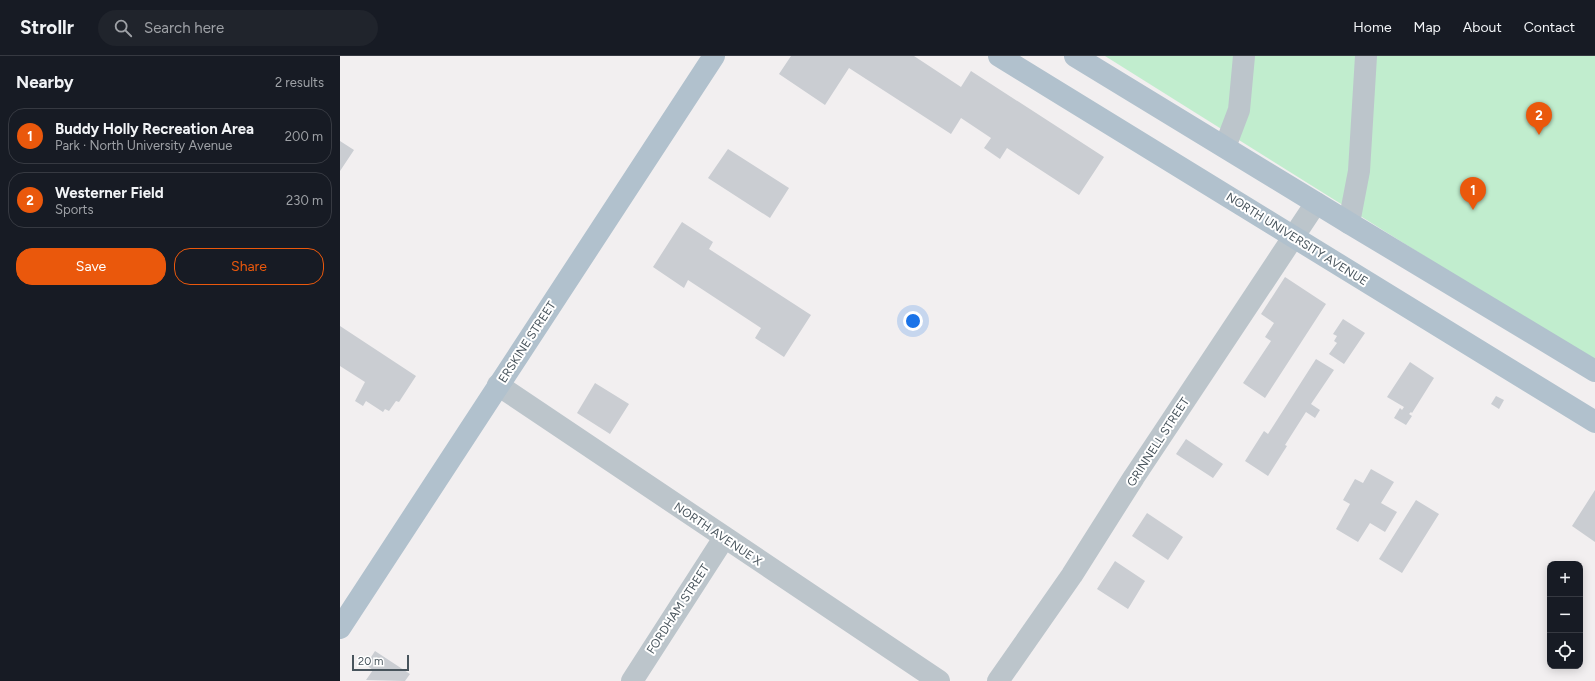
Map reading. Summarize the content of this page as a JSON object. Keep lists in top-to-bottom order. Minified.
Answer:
{"streets":{"main road":["NORTH UNIVERSITY AVENUE","ERSKINE STREET"],"street":["GRINNELL STREET","NORTH AVENUE X","FORDHAM STREET"]},"crossings":[["NORTH UNIVERSITY AVENUE","GRINNELL STREET"],["ERSKINE STREET","NORTH AVENUE X"],["NORTH AVENUE X","FORDHAM STREET"]],"scale_bar":"20 m","page":{"header":"Strollr","search":"Search here","nav":["Home","Map","About","Contact"],"heading":["Nearby","2 results"],"pins":["2","1"],"list":[{"mark":"1","name":"Buddy Holly Recreation Area","note":"Park · North University Avenue","value":"200 m"},{"mark":"2","name":"Westerner Field","note":"Sports","value":"230 m"}],"buttons":["Save","Share"],"map_buttons":["+","−"],"scale":"20 m"}}
